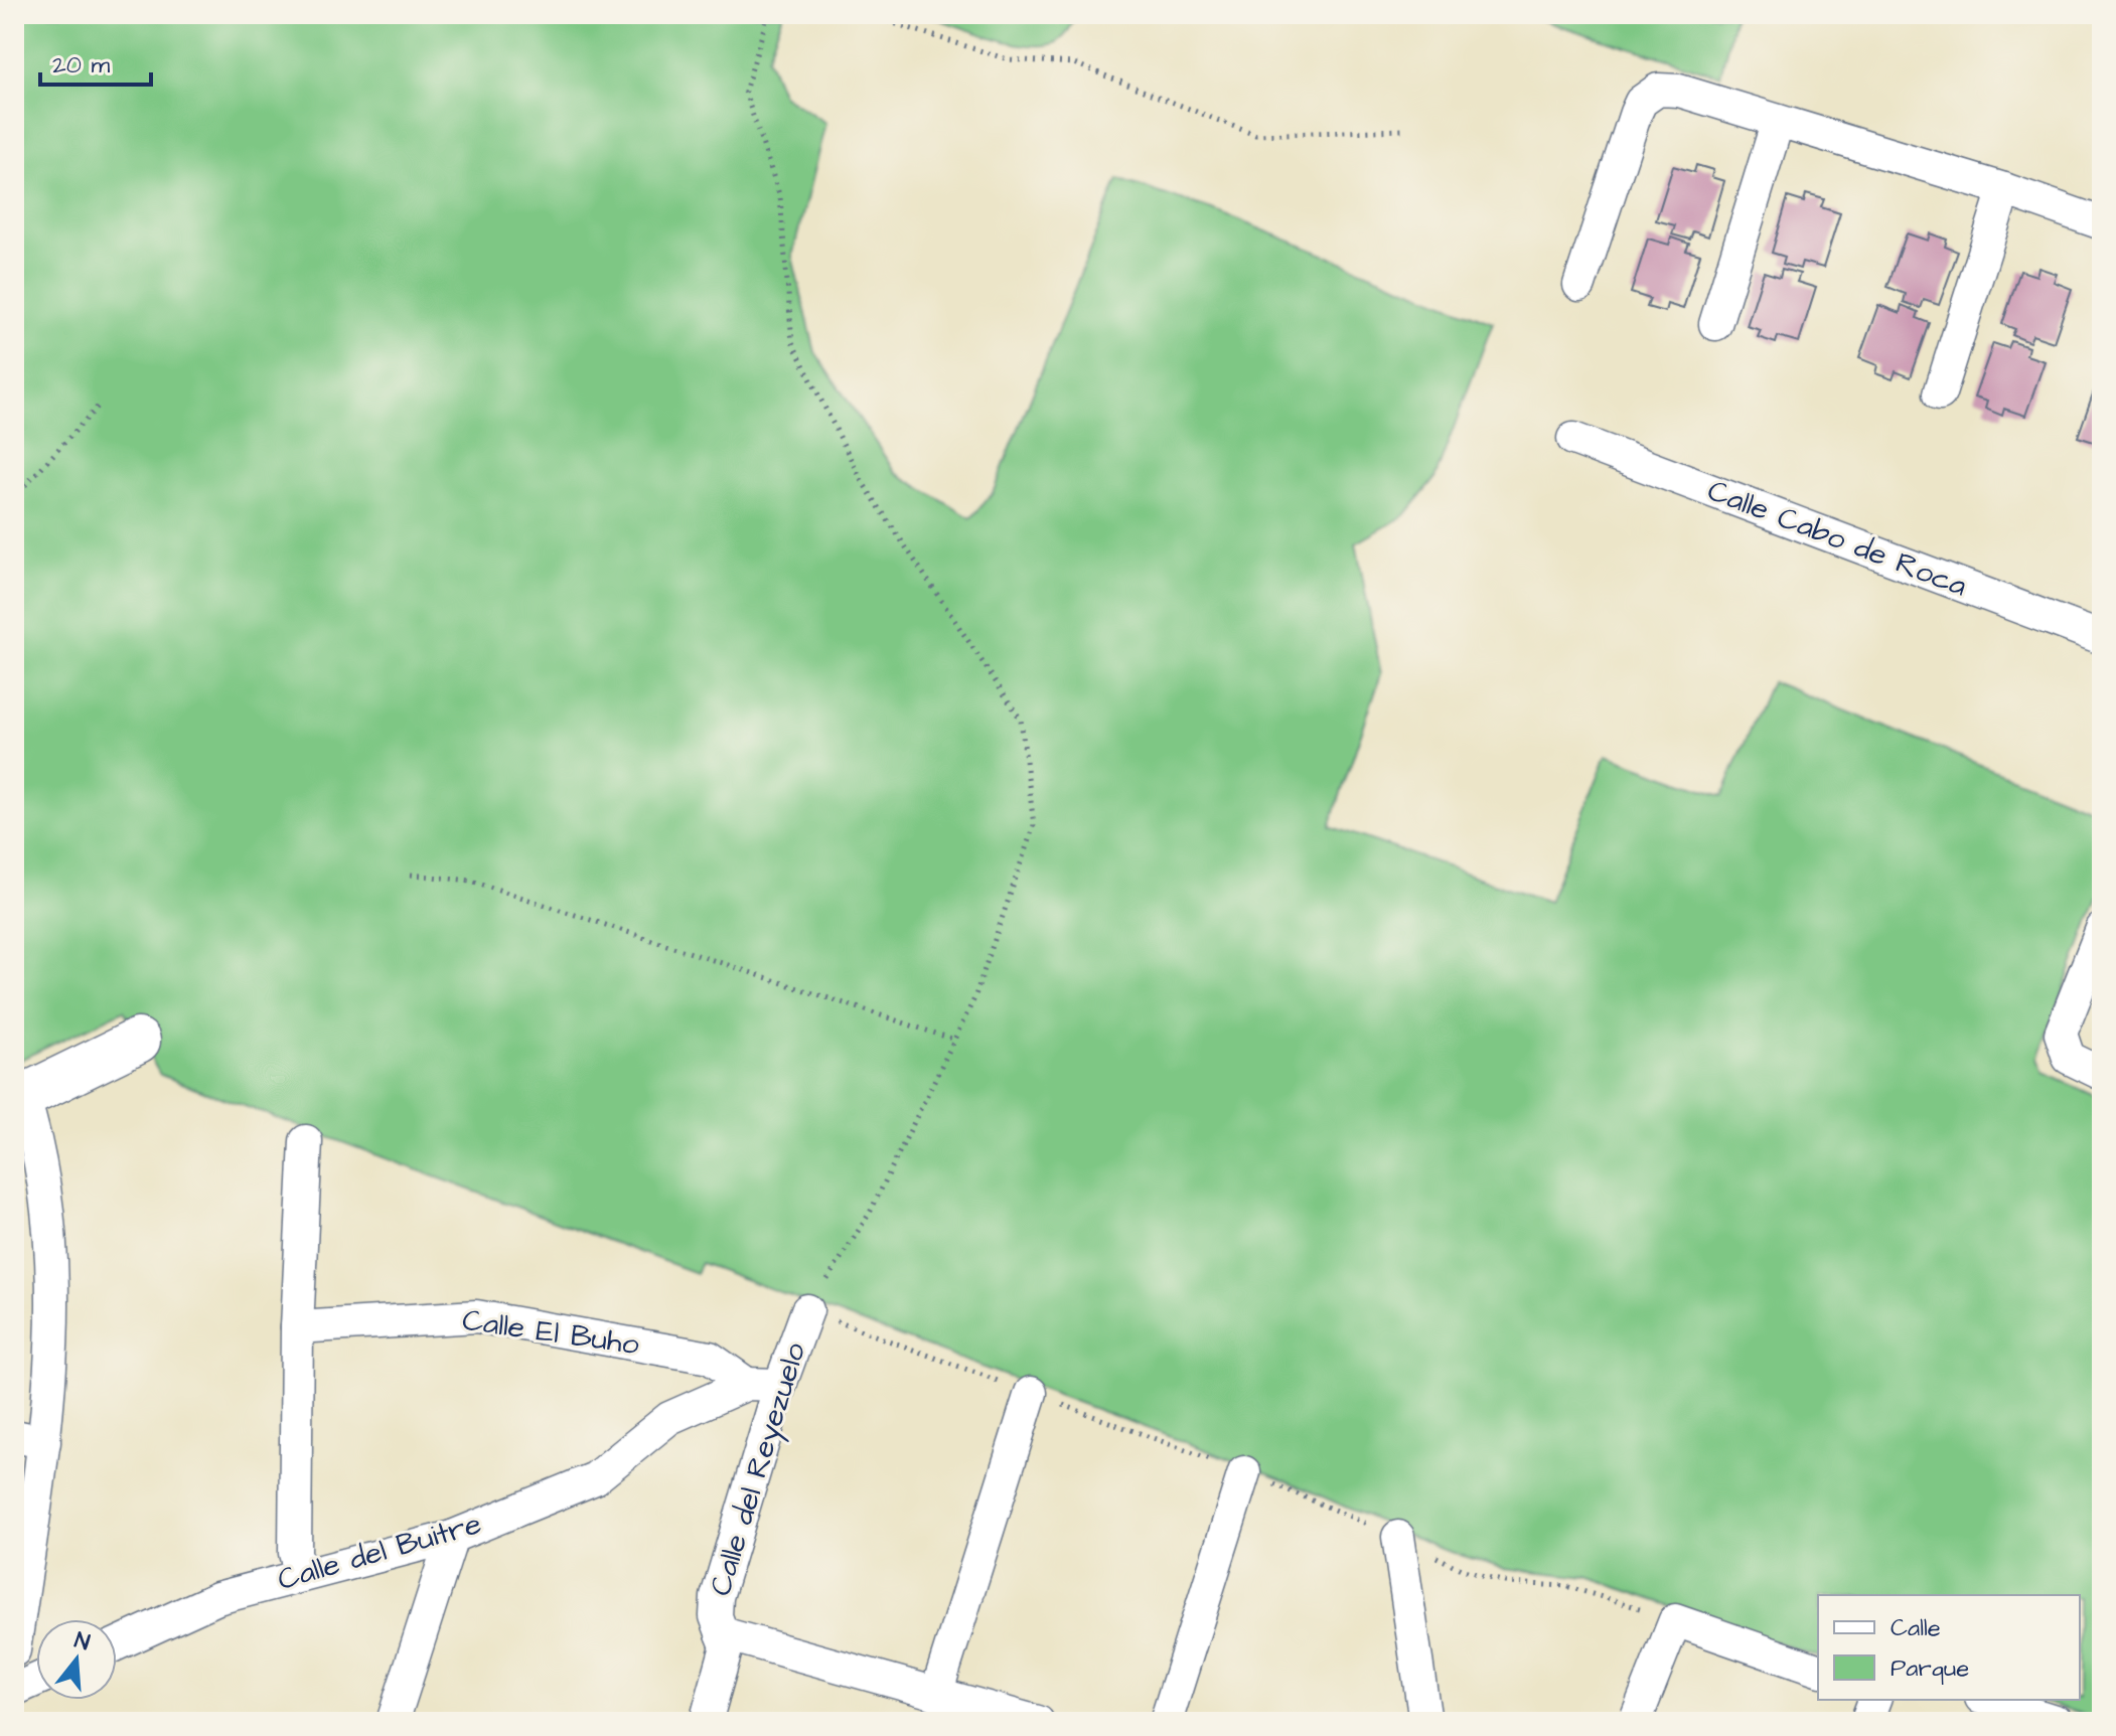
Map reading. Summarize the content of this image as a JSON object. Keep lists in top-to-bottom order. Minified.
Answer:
{"streets":{"street":["Calle Cabo de Roca","Calle El Buho","Calle del Reyezuelo","Calle del Buitre"]},"crossings":[["Calle El Buho","Calle del Buitre"],["Calle del Reyezuelo","Calle del Buitre"]],"legend":["Calle","Parque"],"scale_bar":"20 m","north":"top"}
